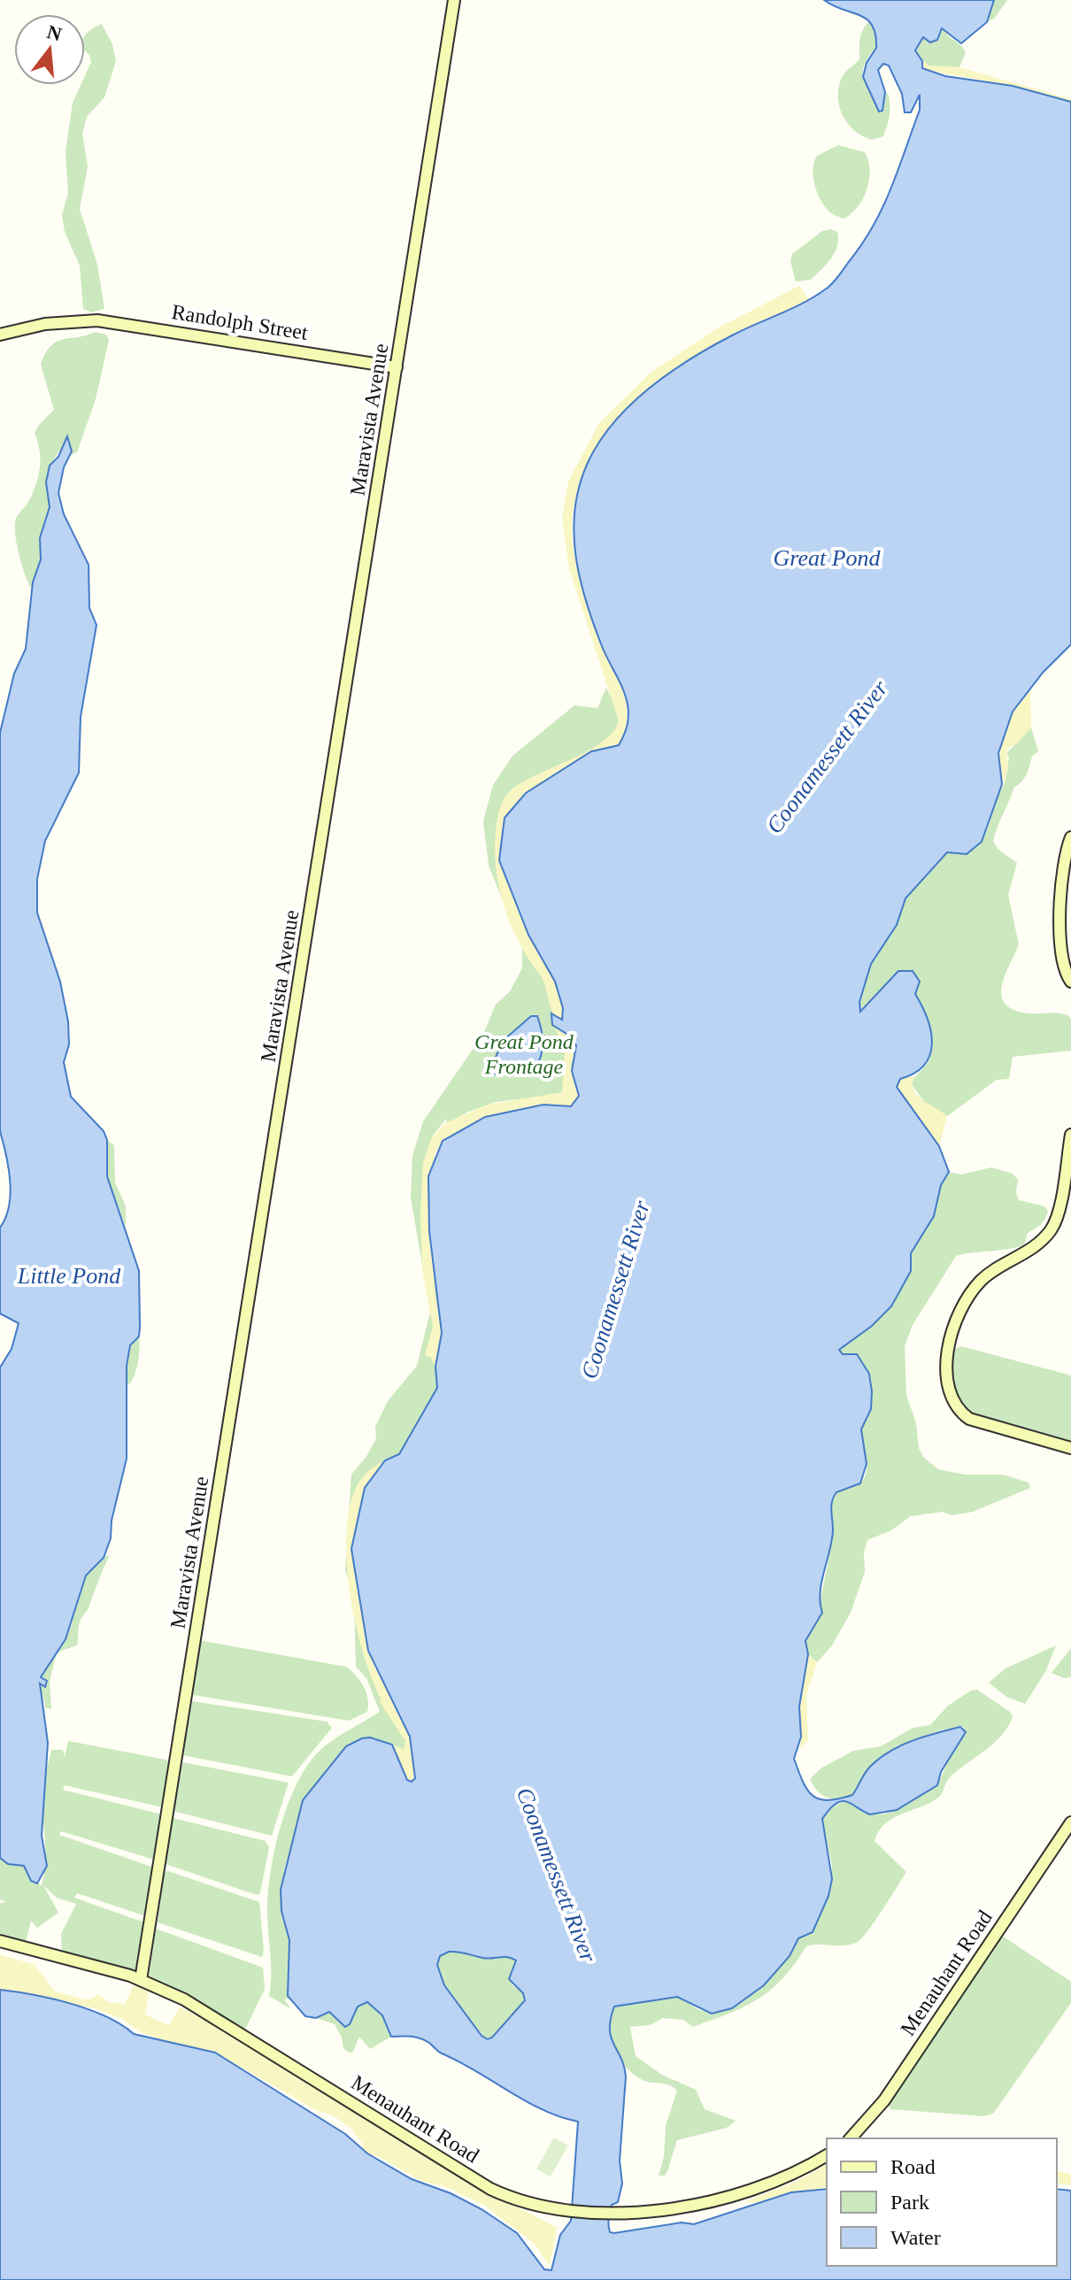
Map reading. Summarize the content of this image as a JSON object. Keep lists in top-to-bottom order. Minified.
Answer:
{"streets":{"main road":["Randolph Street","Maravista Avenue","Menauhant Road"]},"crossings":[["Randolph Street","Maravista Avenue"],["Maravista Avenue","Menauhant Road"]],"water":["Great Pond","Coonamessett River","Little Pond"],"parks":["Great Pond Frontage"],"legend":["Road","Park","Water"],"north":"top"}
